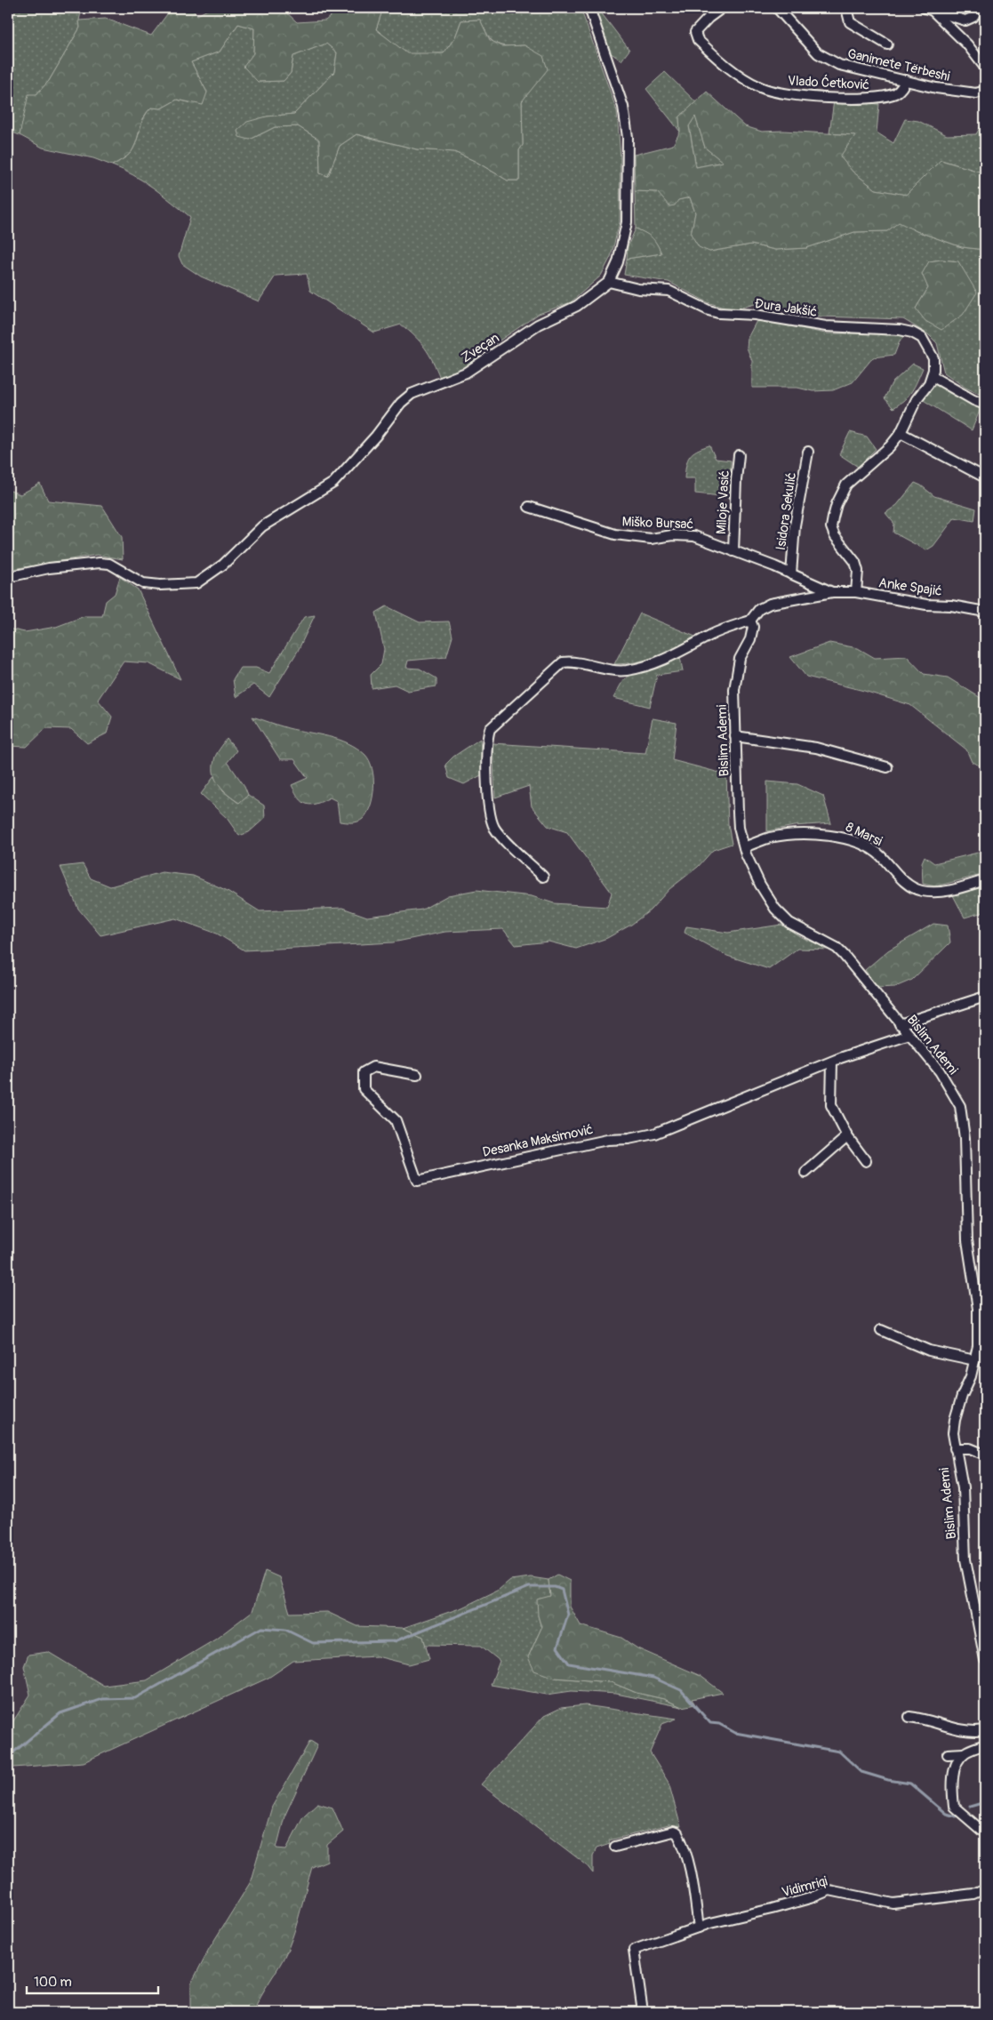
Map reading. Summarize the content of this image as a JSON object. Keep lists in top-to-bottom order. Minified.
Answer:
{"streets":{"street":["Ganimete Tërbeshi","Vlado Ćetković","Ðura Jakšić","Zveçan","Miloje Vasić","Isidora Sekulić","Miško Bursać","Anke Spajić","Bislim Ademi","8 Marsi","Desanka Maksimović","Vidimriqi"]},"crossings":[["Ganimete Tërbeshi","Vlado Ćetković"],["Ðura Jakšić","Zveçan"],["Miloje Vasić","Miško Bursać"],["Isidora Sekulić","Miško Bursać"],["Miško Bursać","Anke Spajić"],["Bislim Ademi","8 Marsi"],["Bislim Ademi","Desanka Maksimović"]],"scale_bar":"100 m"}
